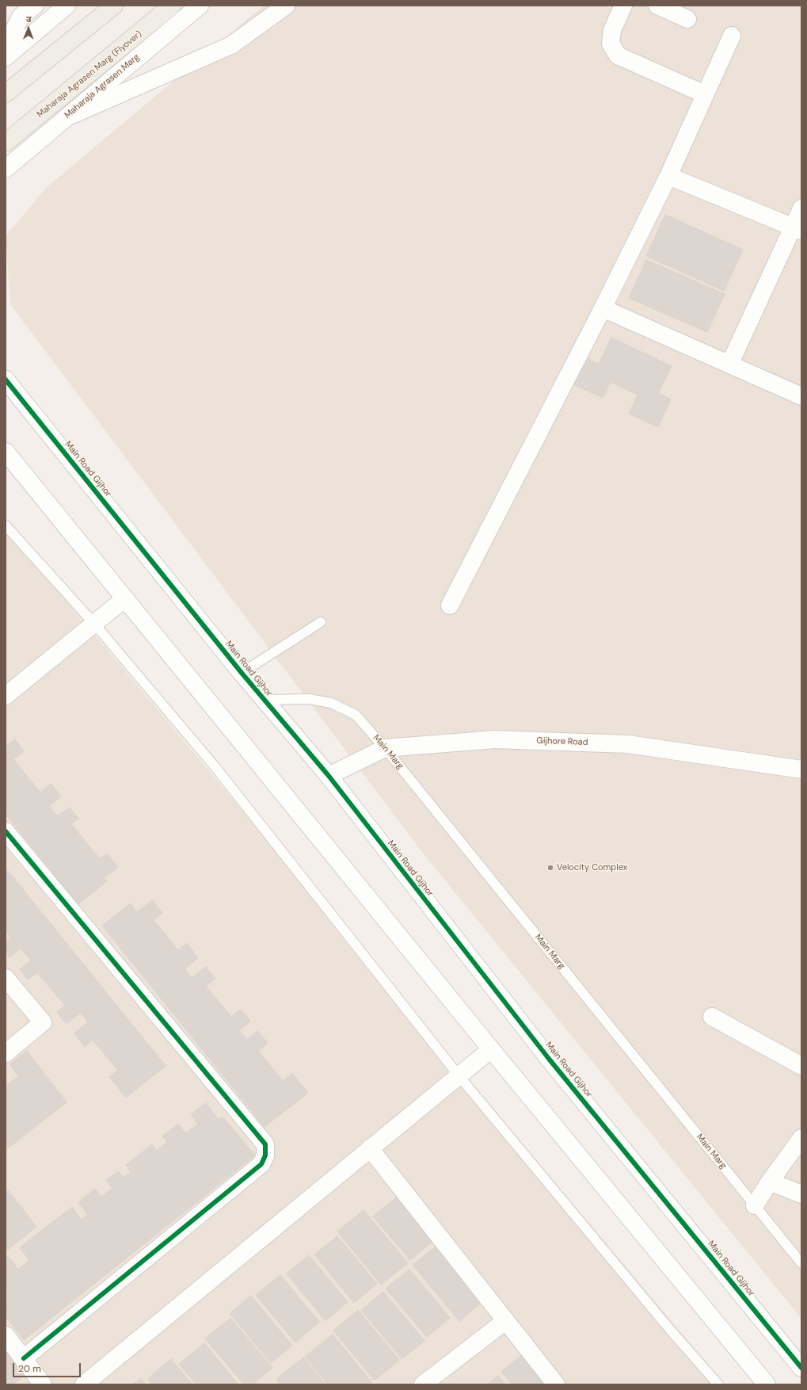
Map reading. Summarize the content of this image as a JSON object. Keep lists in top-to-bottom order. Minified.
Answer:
{"streets":{"main road":["Maharaja Agrasen Marg (Flyover)"],"street":["Maharaja Agrasen Marg","Main Road Gijhor","Gijhore Road"],"lane":["Main Marg"]},"crossings":[["Main Road Gijhor","Gijhore Road"],["Main Road Gijhor","Main Marg"],["Gijhore Road","Main Marg"]],"places":["Velocity Complex"],"scale_bar":"20 m","north":"top"}
